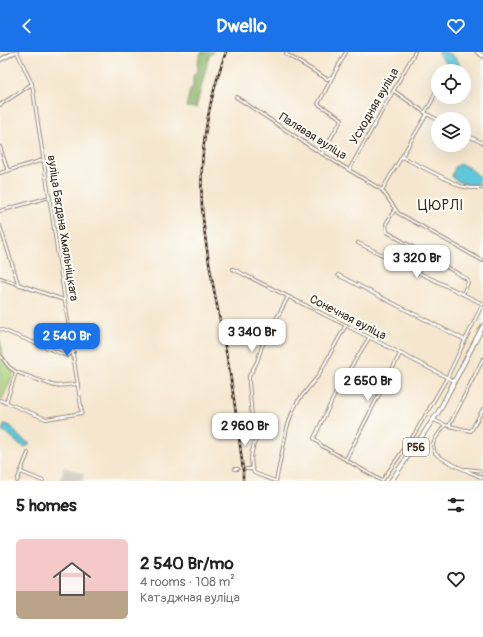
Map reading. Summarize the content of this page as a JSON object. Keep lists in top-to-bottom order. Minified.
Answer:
{"streets":{"main road":["Р56"],"street":["Усходняя вуліца","Палявая вуліца","вуліца Багдана Хмяльніцкага","Сонечная вуліца"]},"crossings":[["Усходняя вуліца","Палявая вуліца"],["Сонечная вуліца","Р56"]],"districts":["ЦЮРЛІ"],"page":{"header":"Dwello","price":["3 320 Br","3 340 Br","2 540 Br","2 650 Br","2 960 Br"],"heading":"5 homes","list":[{"name":"2 540 Br/mo","note":"4 rooms · 108 m² · Катэджная вуліца"}]}}
